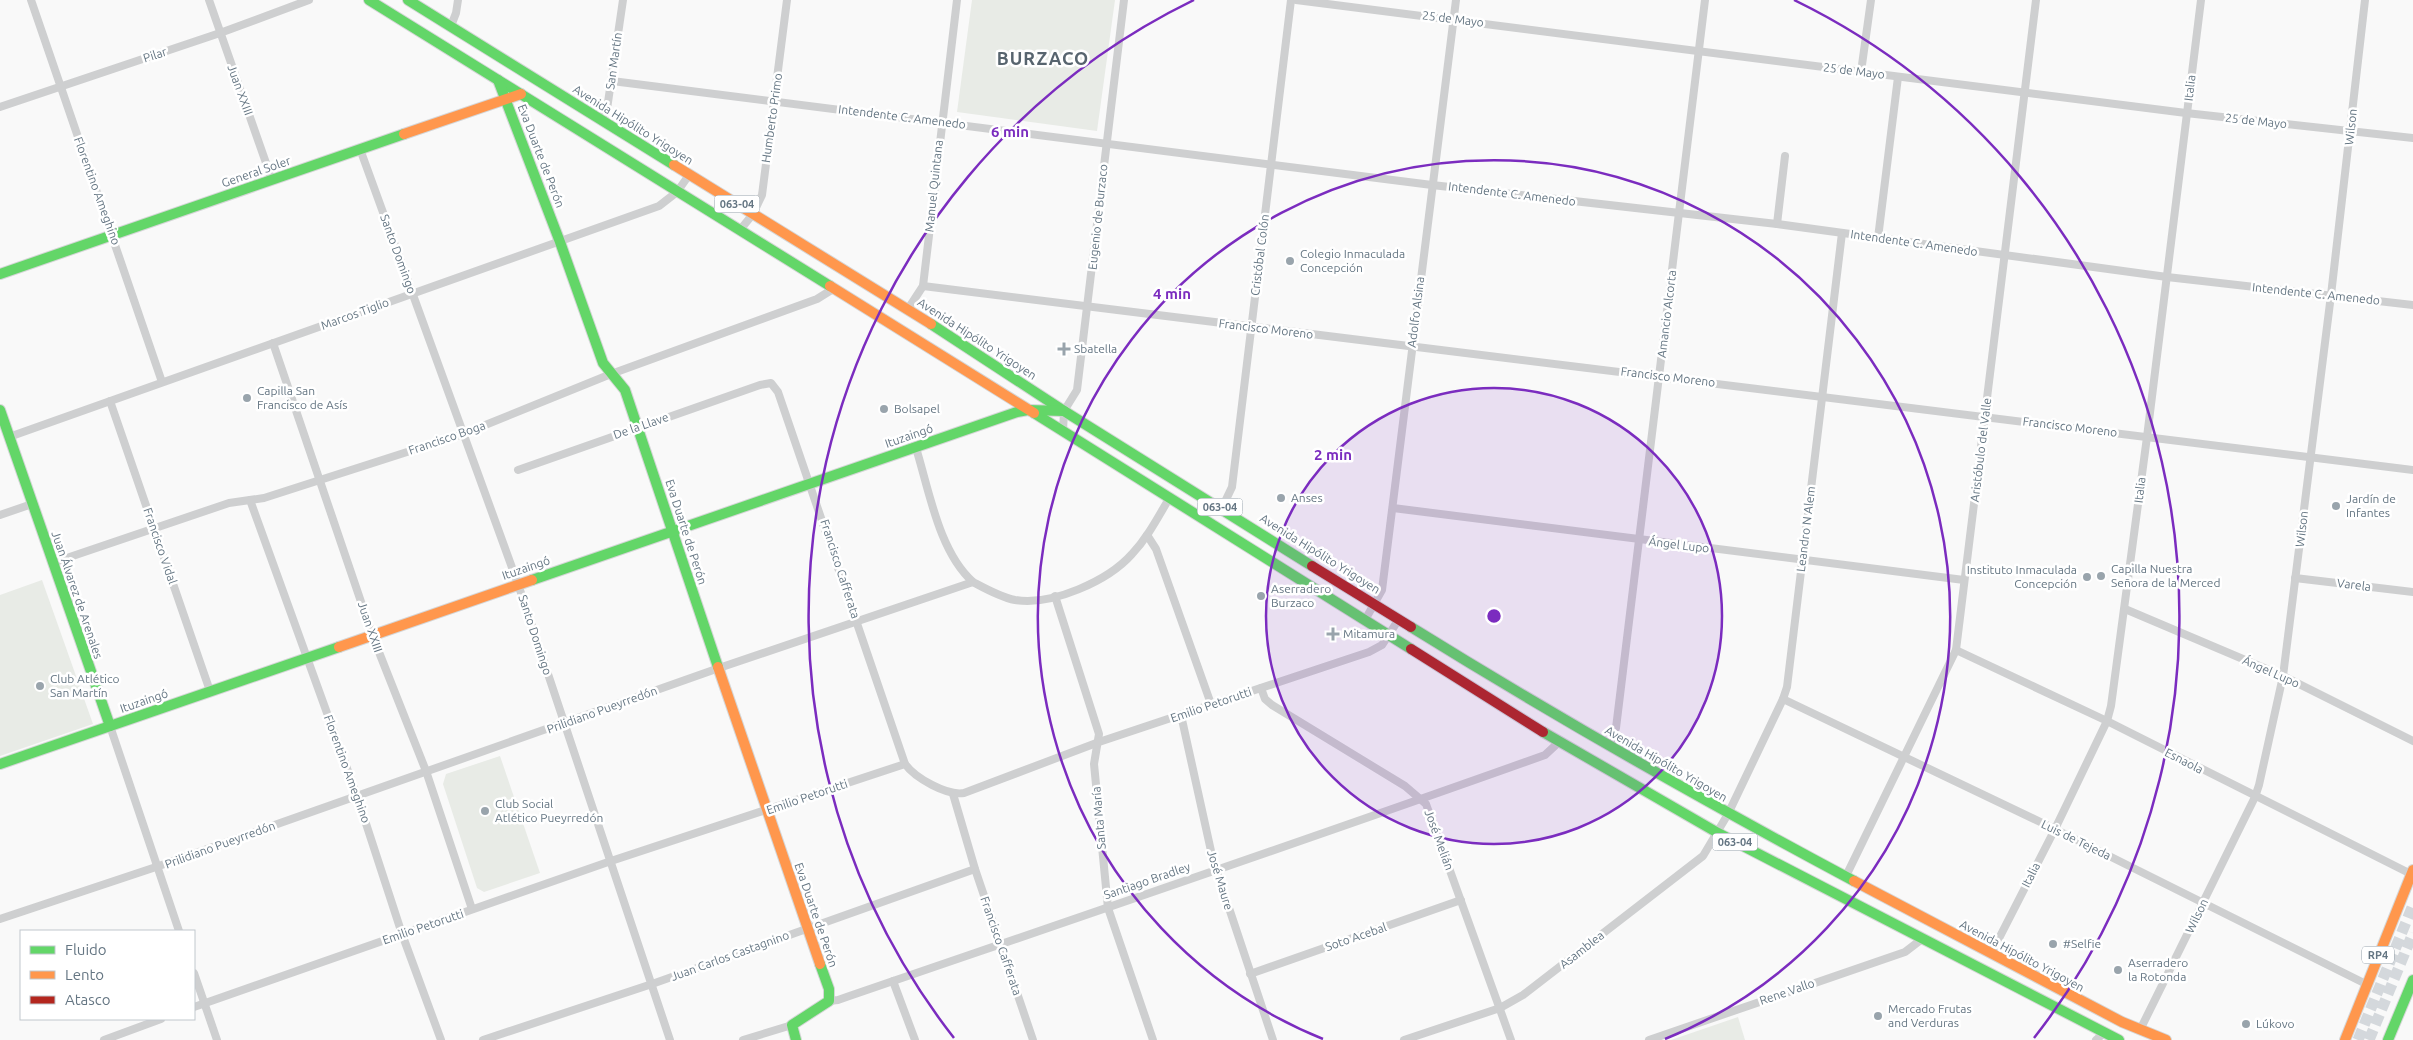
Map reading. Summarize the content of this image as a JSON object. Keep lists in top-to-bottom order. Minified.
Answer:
{"streets":{"main road":["Avenida Hipólito Yrigoyen","Eva Duarte de Perón","General Soler","063-04","Ituzaingó","Juan Álvarez de Arenales","Santiago Bradley","RP4"],"street":["25 de Mayo","Pilar","San Martín","Italia","Juan XXIII","Intendente C. Amenedo","Humberto Primo","Wilson","Manuel Quintana","Florentino Ameghino","Eugenio de Burzaco","Santo Domingo","Cristóbal Colón","Adolfo Alsina","Marcos Tiglio","Amancio Alcorta","Francisco Moreno","De la Llave","Francisco Boga","Aristóbulo del Valle","Leandro N Alem","Ángel Lupo","Francisco Vidal","Francisco Cafferata","Varela","Emilio Petorutti","Prilidiano Pueyrredón","Esnaola","Santa María","José Melián","Luis de Tejeda","José Maure","Soto Acebal","Asamblea","Juan Carlos Castagnino","Rene Vallo"]},"crossings":[["25 de Mayo","Italia"],["25 de Mayo","Wilson"],["25 de Mayo","Adolfo Alsina"],["25 de Mayo","Amancio Alcorta"],["25 de Mayo","Aristóbulo del Valle"],["Pilar","Juan XXIII"],["Pilar","Florentino Ameghino"],["San Martín","Intendente C. Amenedo"],["San Martín","Avenida Hipólito Yrigoyen"],["Italia","Intendente C. Amenedo"],["Italia","Avenida Hipólito Yrigoyen"],["Italia","Francisco Moreno"],["Italia","Ángel Lupo"],["Italia","Esnaola"],["Italia","Luis de Tejeda"],["Juan XXIII","General Soler"],["Juan XXIII","Marcos Tiglio"],["Juan XXIII","Ituzaingó"],["Juan XXIII","Francisco Boga"],["Juan XXIII","Emilio Petorutti"],["Juan XXIII","Prilidiano Pueyrredón"],["Intendente C. Amenedo","Humberto Primo"],["Intendente C. Amenedo","Wilson"],["Intendente C. Amenedo","Manuel Quintana"],["Intendente C. Amenedo","Eugenio de Burzaco"],["Intendente C. Amenedo","Cristóbal Colón"],["Intendente C. Amenedo","Adolfo Alsina"],["Intendente C. Amenedo","Amancio Alcorta"],["Intendente C. Amenedo","Aristóbulo del Valle"],["Intendente C. Amenedo","Leandro N Alem"],["Humberto Primo","Avenida Hipólito Yrigoyen"],["Humberto Primo","063-04"],["Avenida Hipólito Yrigoyen","Wilson"],["Avenida Hipólito Yrigoyen","Manuel Quintana"],["Avenida Hipólito Yrigoyen","Eugenio de Burzaco"],["Avenida Hipólito Yrigoyen","Cristóbal Colón"],["Avenida Hipólito Yrigoyen","Adolfo Alsina"],["Avenida Hipólito Yrigoyen","Marcos Tiglio"],["Avenida Hipólito Yrigoyen","Amancio Alcorta"],["Avenida Hipólito Yrigoyen","Ituzaingó"],["Avenida Hipólito Yrigoyen","Aristóbulo del Valle"],["Avenida Hipólito Yrigoyen","Leandro N Alem"],["Avenida Hipólito Yrigoyen","Emilio Petorutti"],["Avenida Hipólito Yrigoyen","Asamblea"],["Wilson","Francisco Moreno"],["Wilson","Ángel Lupo"],["Wilson","Varela"],["Wilson","Esnaola"],["Wilson","Luis de Tejeda"],["Eva Duarte de Perón","General Soler"],["Eva Duarte de Perón","063-04"],["Eva Duarte de Perón","Marcos Tiglio"],["Eva Duarte de Perón","De la Llave"],["Eva Duarte de Perón","Ituzaingó"],["Eva Duarte de Perón","Francisco Boga"],["Eva Duarte de Perón","Emilio Petorutti"],["Eva Duarte de Perón","Prilidiano Pueyrredón"],["Eva Duarte de Perón","Santiago Bradley"],["Eva Duarte de Perón","Juan Carlos Castagnino"],["General Soler","Florentino Ameghino"],["General Soler","063-04"],["General Soler","Santo Domingo"],["Manuel Quintana","Francisco Moreno"],["Florentino Ameghino","Marcos Tiglio"],["Florentino Ameghino","Ituzaingó"],["Florentino Ameghino","Francisco Boga"],["Florentino Ameghino","Emilio Petorutti"],["Florentino Ameghino","Prilidiano Pueyrredón"],["063-04","Adolfo Alsina"],["063-04","Marcos Tiglio"],["063-04","Ituzaingó"],["063-04","Francisco Boga"],["063-04","Emilio Petorutti"],["063-04","Santiago Bradley"],["063-04","Asamblea"],["063-04","Rene Vallo"],["Eugenio de Burzaco","Francisco Moreno"],["Eugenio de Burzaco","Ituzaingó"],["Santo Domingo","Marcos Tiglio"],["Santo Domingo","Ituzaingó"],["Santo Domingo","Francisco Boga"],["Santo Domingo","Emilio Petorutti"],["Santo Domingo","Prilidiano Pueyrredón"],["Santo Domingo","Juan Carlos Castagnino"],["Cristóbal Colón","Francisco Moreno"],["Adolfo Alsina","Francisco Moreno"],["Adolfo Alsina","Ángel Lupo"],["Marcos Tiglio","Francisco Vidal"],["Marcos Tiglio","Juan Álvarez de Arenales"],["Amancio Alcorta","Francisco Moreno"],["Amancio Alcorta","Ángel Lupo"],["Francisco Moreno","Aristóbulo del Valle"],["Francisco Moreno","Leandro N Alem"],["De la Llave","Francisco Cafferata"],["Ituzaingó","Francisco Vidal"],["Ituzaingó","Francisco Cafferata"],["Ituzaingó","Juan Álvarez de Arenales"],["Francisco Boga","Francisco Vidal"],["Francisco Boga","Juan Álvarez de Arenales"],["Aristóbulo del Valle","Ángel Lupo"],["Aristóbulo del Valle","Esnaola"],["Aristóbulo del Valle","Luis de Tejeda"],["Leandro N Alem","Ángel Lupo"],["Leandro N Alem","Luis de Tejeda"],["Leandro N Alem","Asamblea"],["Francisco Cafferata","Emilio Petorutti"],["Francisco Cafferata","Prilidiano Pueyrredón"],["Francisco Cafferata","Santiago Bradley"],["Francisco Cafferata","Juan Carlos Castagnino"],["Juan Álvarez de Arenales","Prilidiano Pueyrredón"],["Emilio Petorutti","Santa María"],["Emilio Petorutti","José Melián"],["Emilio Petorutti","José Maure"],["Esnaola","RP4"],["Santa María","Santiago Bradley"],["José Melián","Santiago Bradley"],["José Melián","Soto Acebal"],["José Melián","Asamblea"],["Luis de Tejeda","RP4"],["José Maure","Santiago Bradley"],["José Maure","Soto Acebal"]],"districts":["BURZACO"],"places":{"other":["Colegio Inmaculada Concepción","Capilla San Francisco de Asís","Bolsapel","Anses","Jardín de Infantes","Capilla Nuestra Señora de la Merced","Instituto Inmaculada Concepción","Aserradero Burzaco","Club Atlético San Martín","Club Social Atlético Pueyrredón","#Selfie","Aserradero la Rotonda","Mercado Frutas and Verduras","Lúkovo"],"health":["Sbatella","Mitamura"]},"legend":["Fluido","Lento","Atasco"],"rings":["6 min","4 min","2 min"]}
